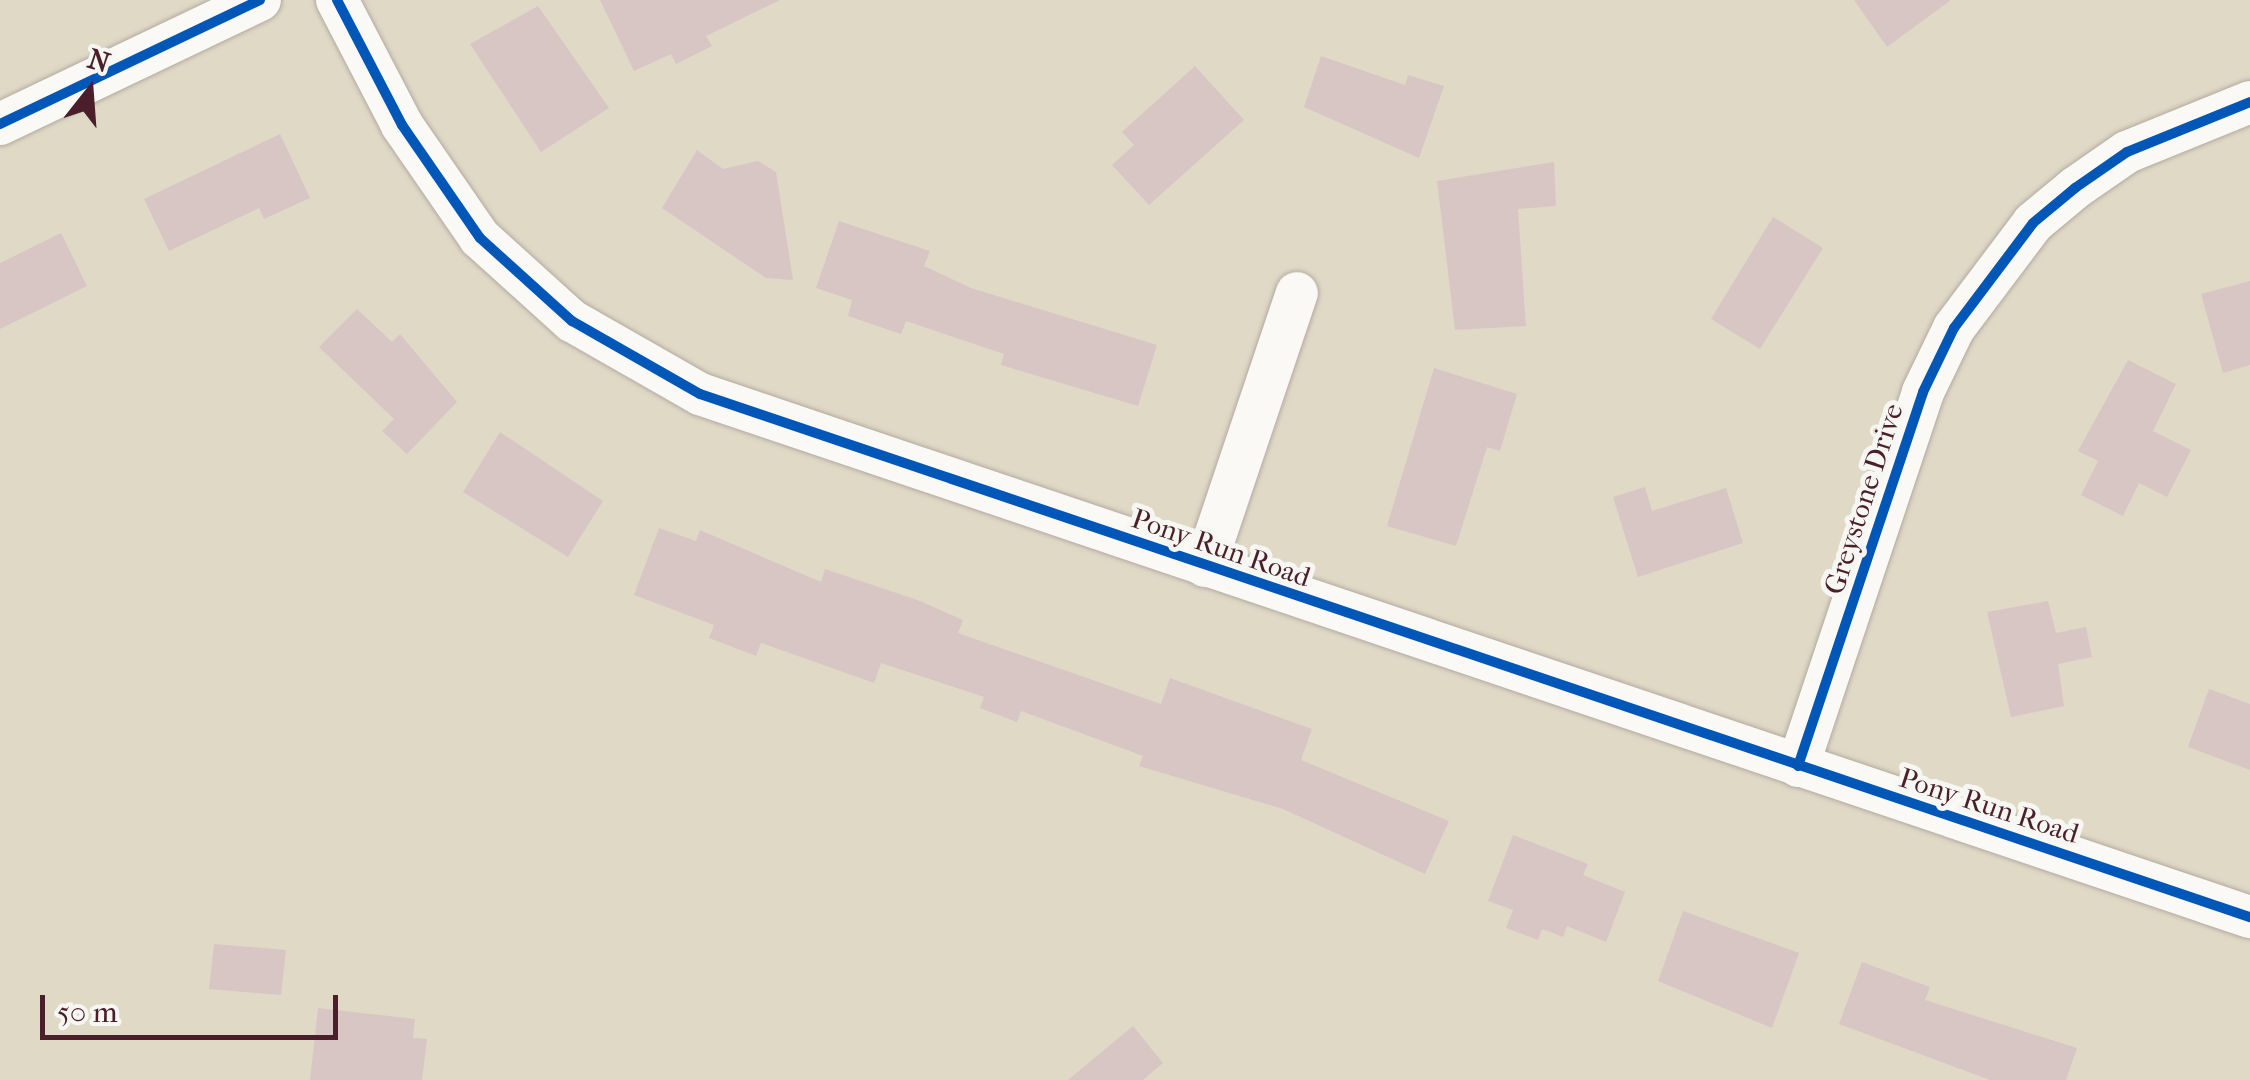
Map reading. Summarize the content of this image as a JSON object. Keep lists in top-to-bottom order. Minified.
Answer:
{"streets":{"street":["Greystone Drive","Pony Run Road"]},"crossings":[["Greystone Drive","Pony Run Road"]],"scale_bar":"50 m","north":"top"}
